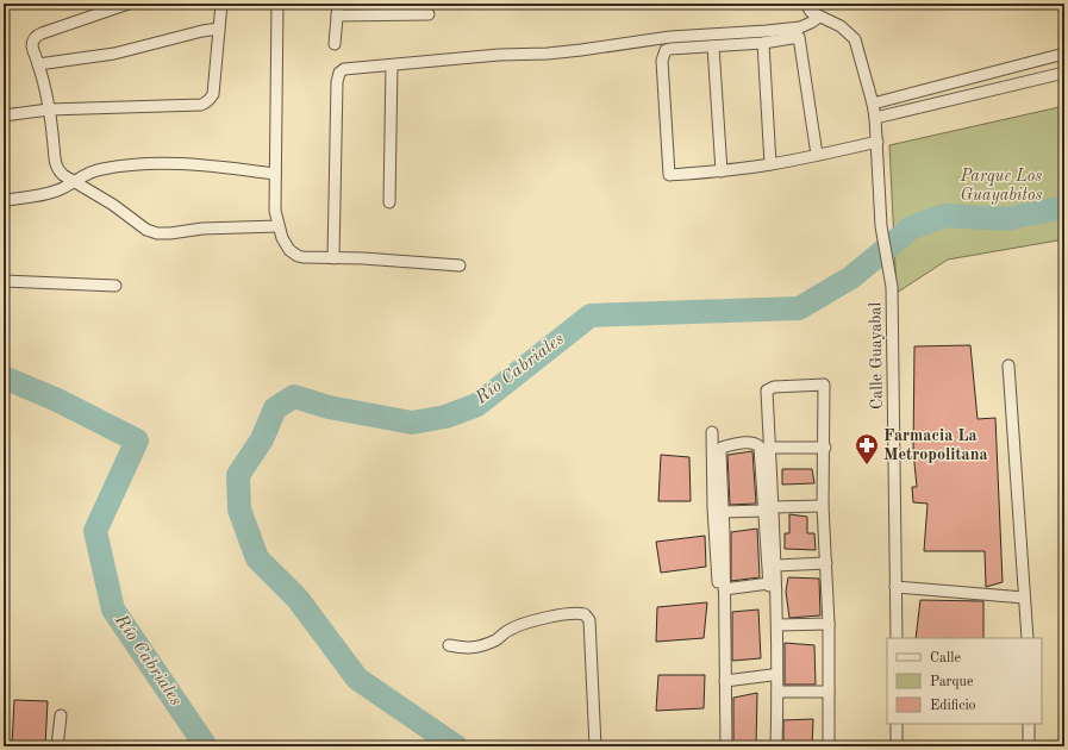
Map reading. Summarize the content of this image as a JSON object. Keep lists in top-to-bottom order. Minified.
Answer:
{"streets":{"street":["Calle Guayabal"]},"water":["Río Cabriales"],"parks":["Parque Los Guayabitos"],"places":{"pharmacy":["Farmacia La Metropolitana"]},"legend":["Calle","Parque","Edificio"]}
